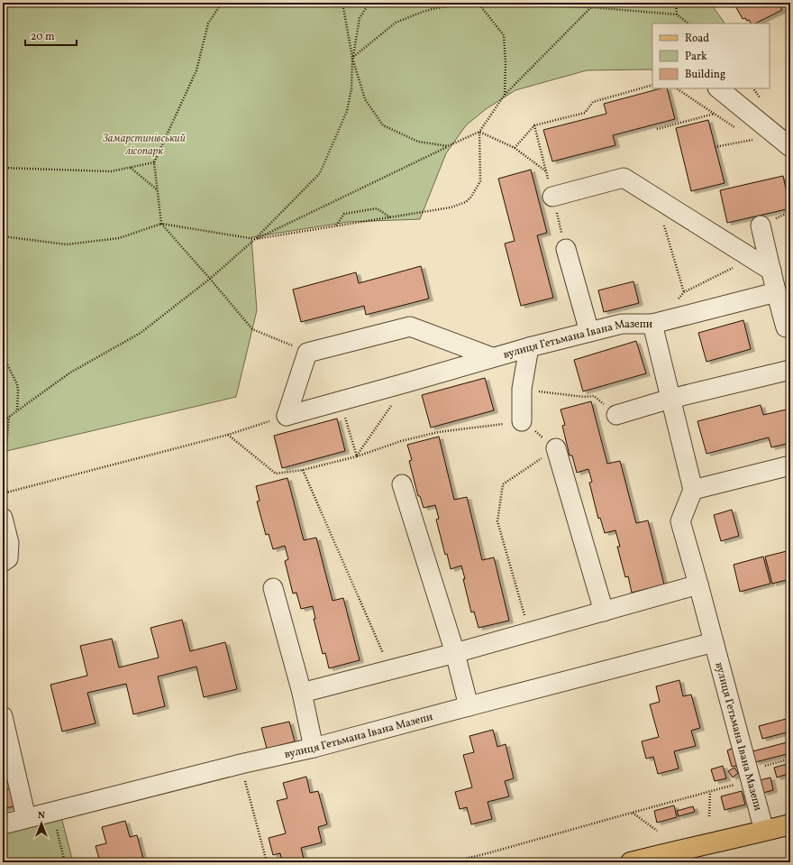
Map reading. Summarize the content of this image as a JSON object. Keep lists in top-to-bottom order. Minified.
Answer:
{"streets":{"street":["вулиця Гетьмана Івана Мазепи"]},"parks":["Замарстинівський лісопарк"],"legend":["Road","Park","Building"],"scale_bar":"20 m","north":"top"}
